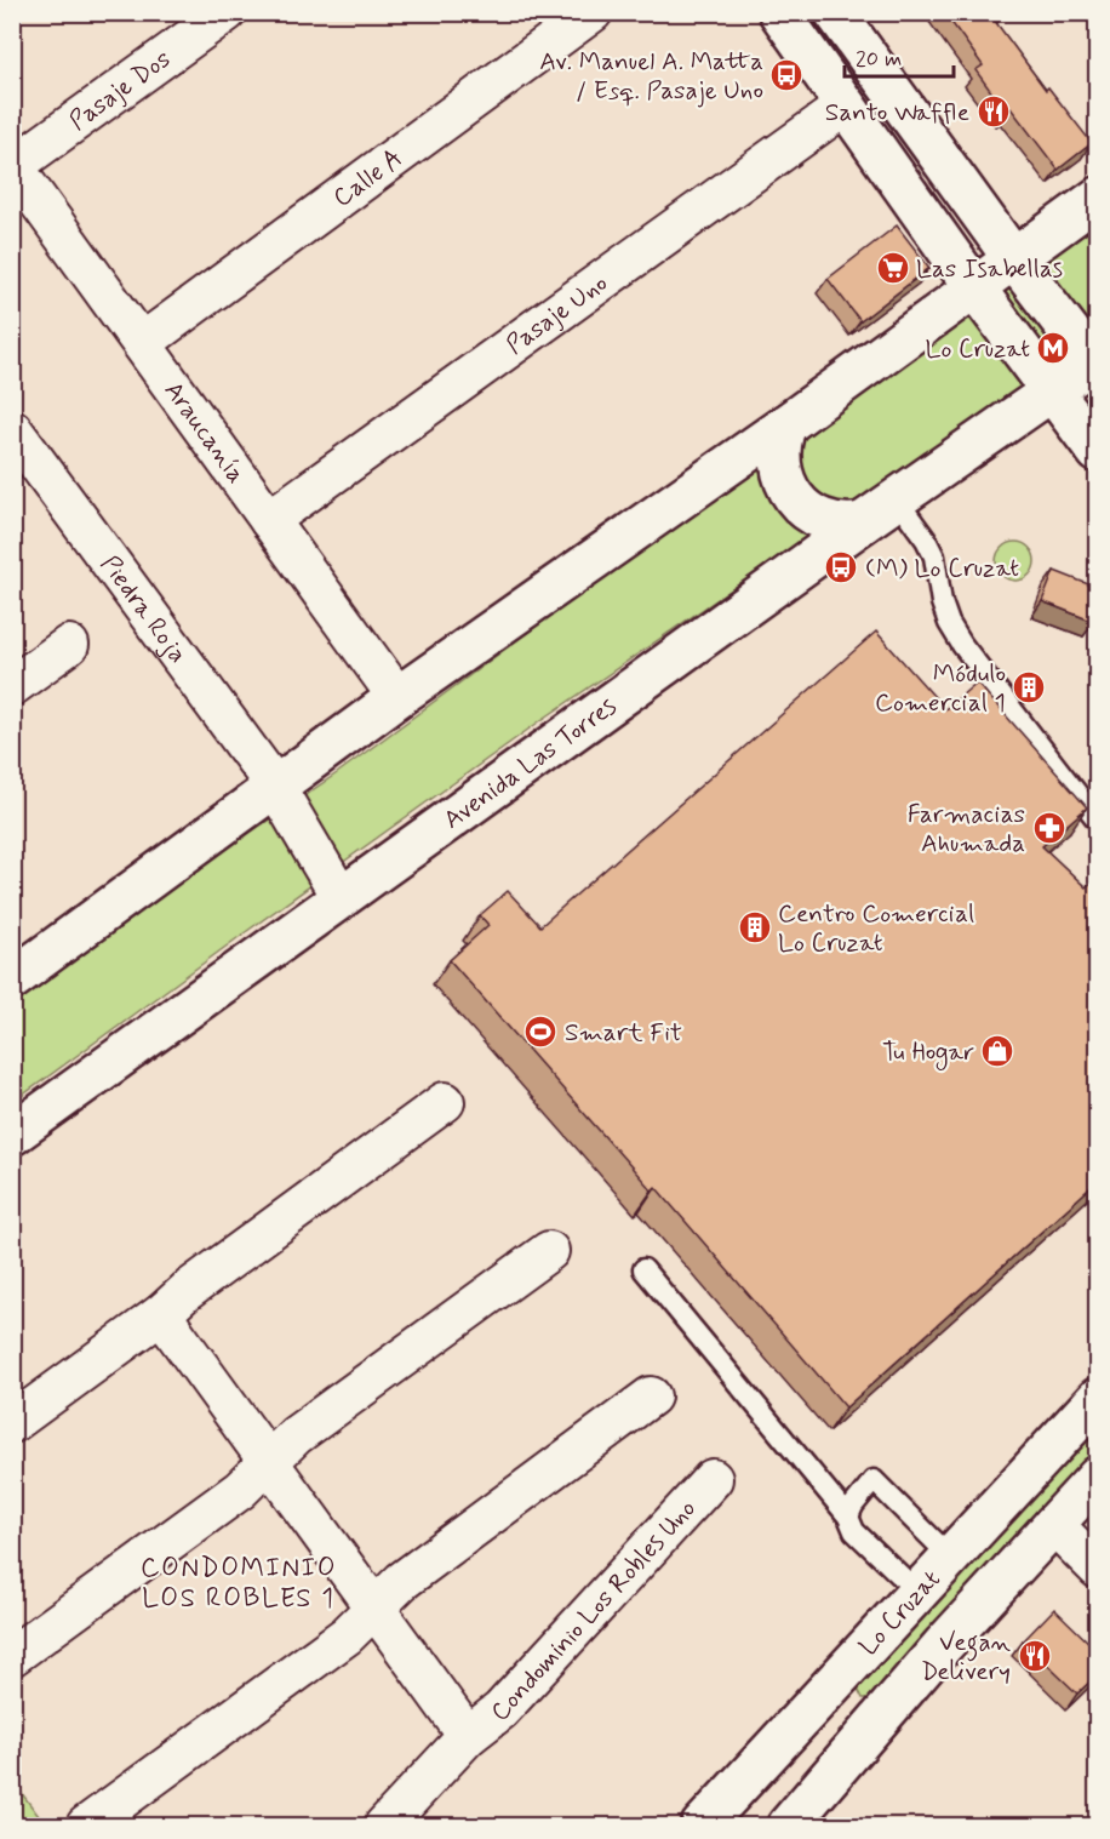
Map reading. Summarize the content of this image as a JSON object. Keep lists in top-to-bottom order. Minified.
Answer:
{"streets":{"street":["Pasaje Dos","Calle A","Pasaje Uno","Araucanía","Piedra Roja","Avenida Las Torres","Condominio Los Robles Uno","Lo Cruzat"]},"crossings":[["Pasaje Dos","Araucanía"],["Calle A","Araucanía"],["Pasaje Uno","Araucanía"],["Piedra Roja","Avenida Las Torres"]],"districts":["CONDOMINIO LOS ROBLES 1"],"places":{"bus stop":["Av. Manuel A. Matta / Esq. Pasaje Uno","(M) Lo Cruzat"],"restaurant":["Santo Waffle","Vegan Delivery"],"supermarket":["Las Isabellas"],"metro station":["Lo Cruzat"],"building":["Módulo Comercial 1","Centro Comercial Lo Cruzat"],"pharmacy":["Farmacias Ahumada"],"sports":["Smart Fit"],"shop":["Tu Hogar"]},"scale_bar":"20 m"}
